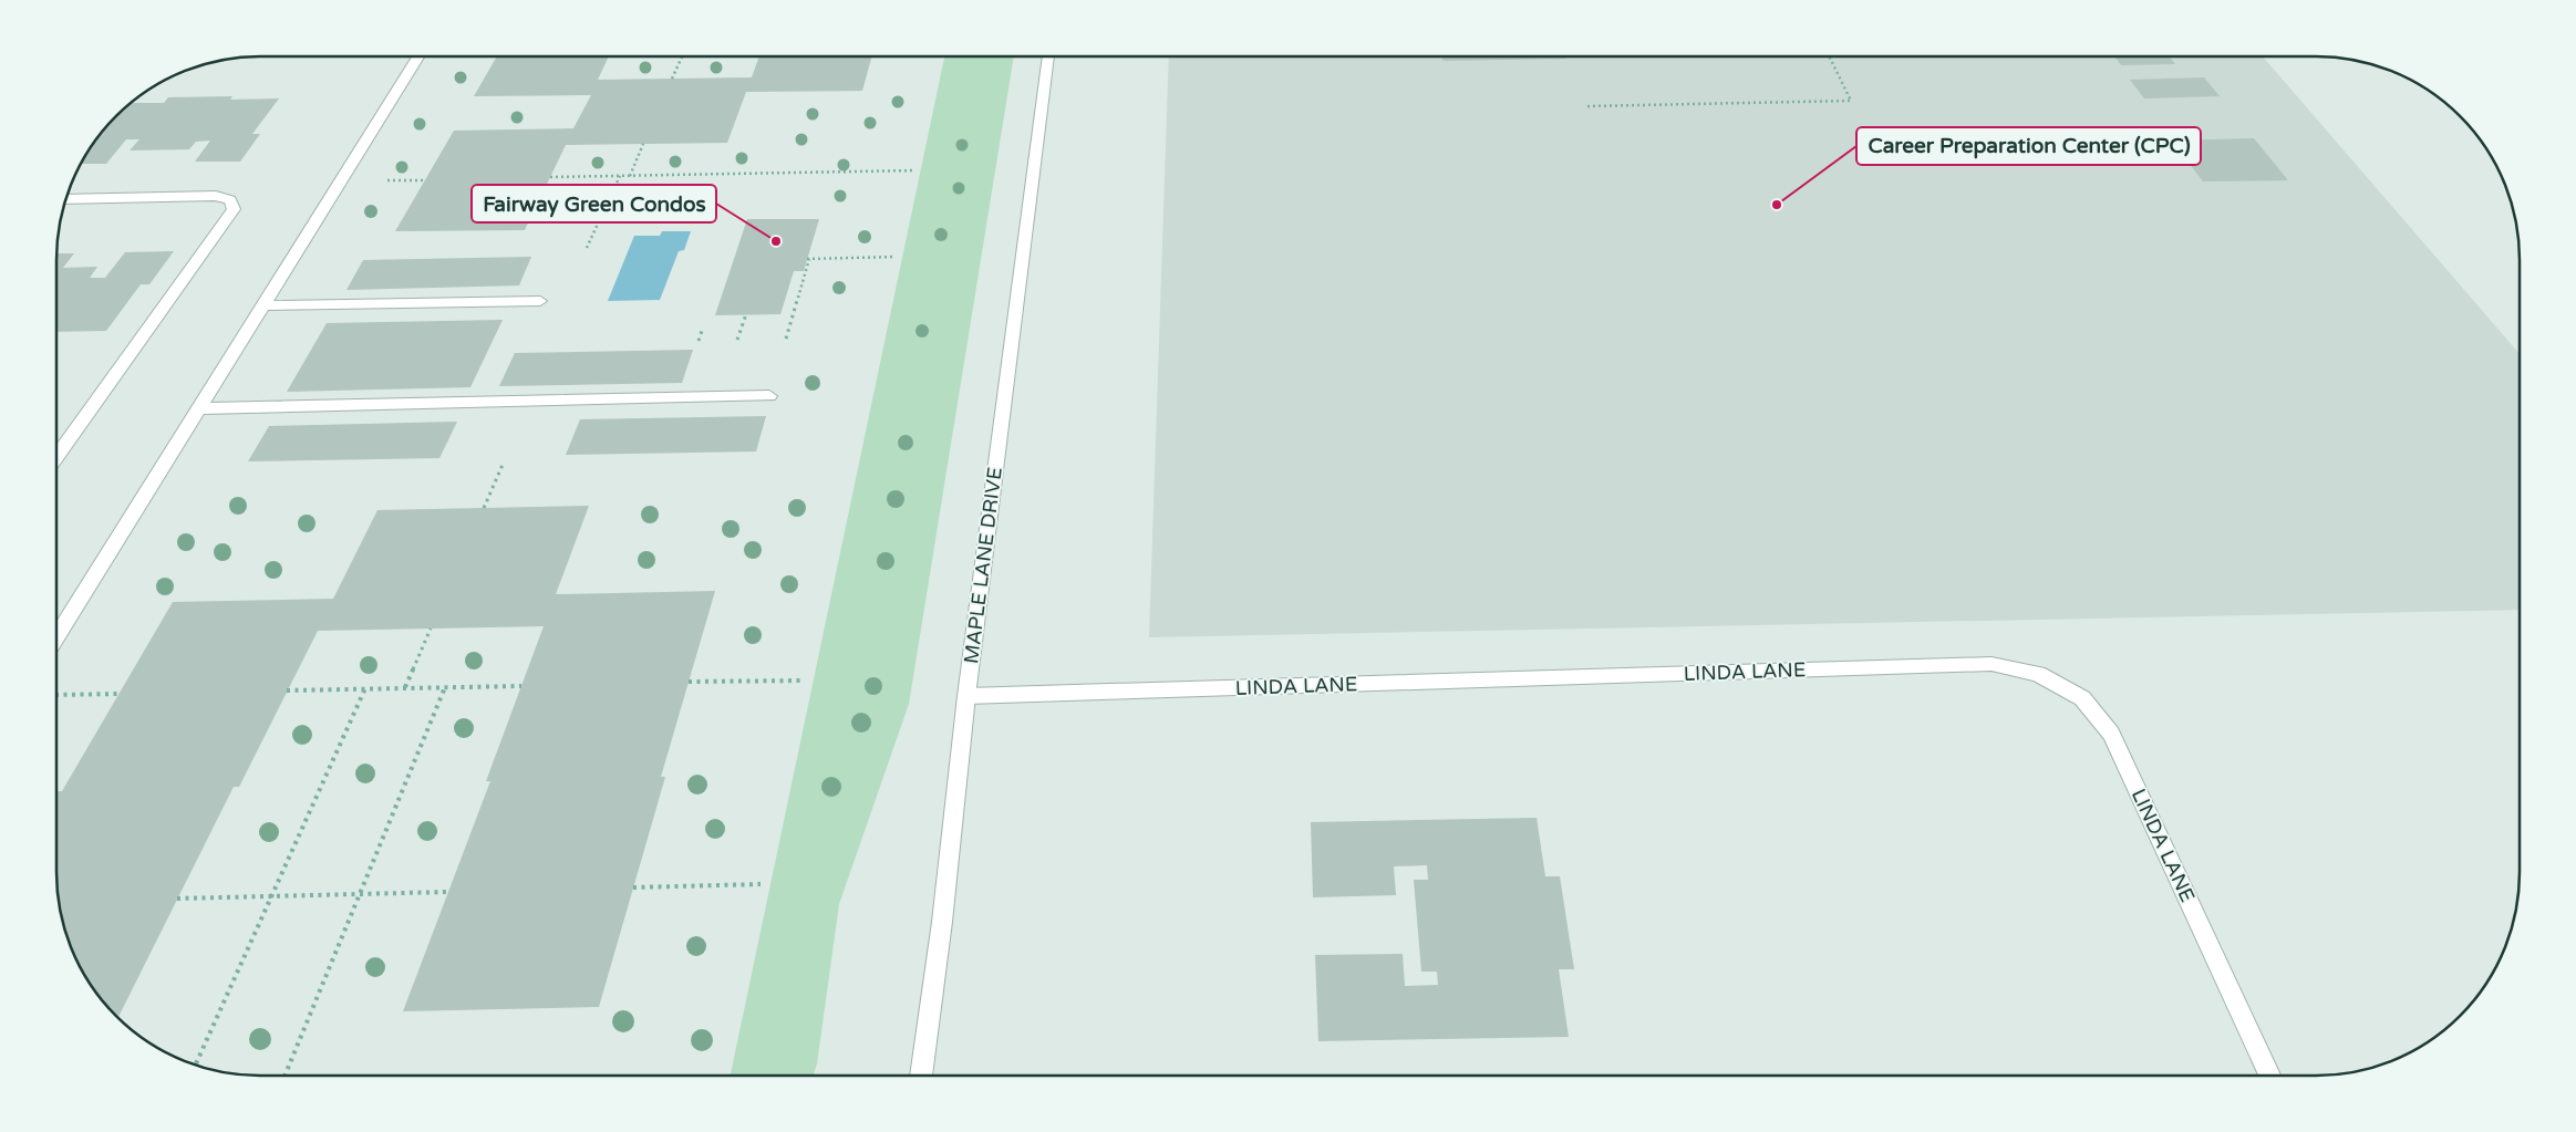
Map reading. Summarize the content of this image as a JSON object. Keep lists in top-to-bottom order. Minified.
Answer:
{"streets":{"street":["MAPLE LANE DRIVE","LINDA LANE"]},"crossings":[["MAPLE LANE DRIVE","LINDA LANE"]],"places":["Career Preparation Center (CPC)","Fairway Green Condos"]}
